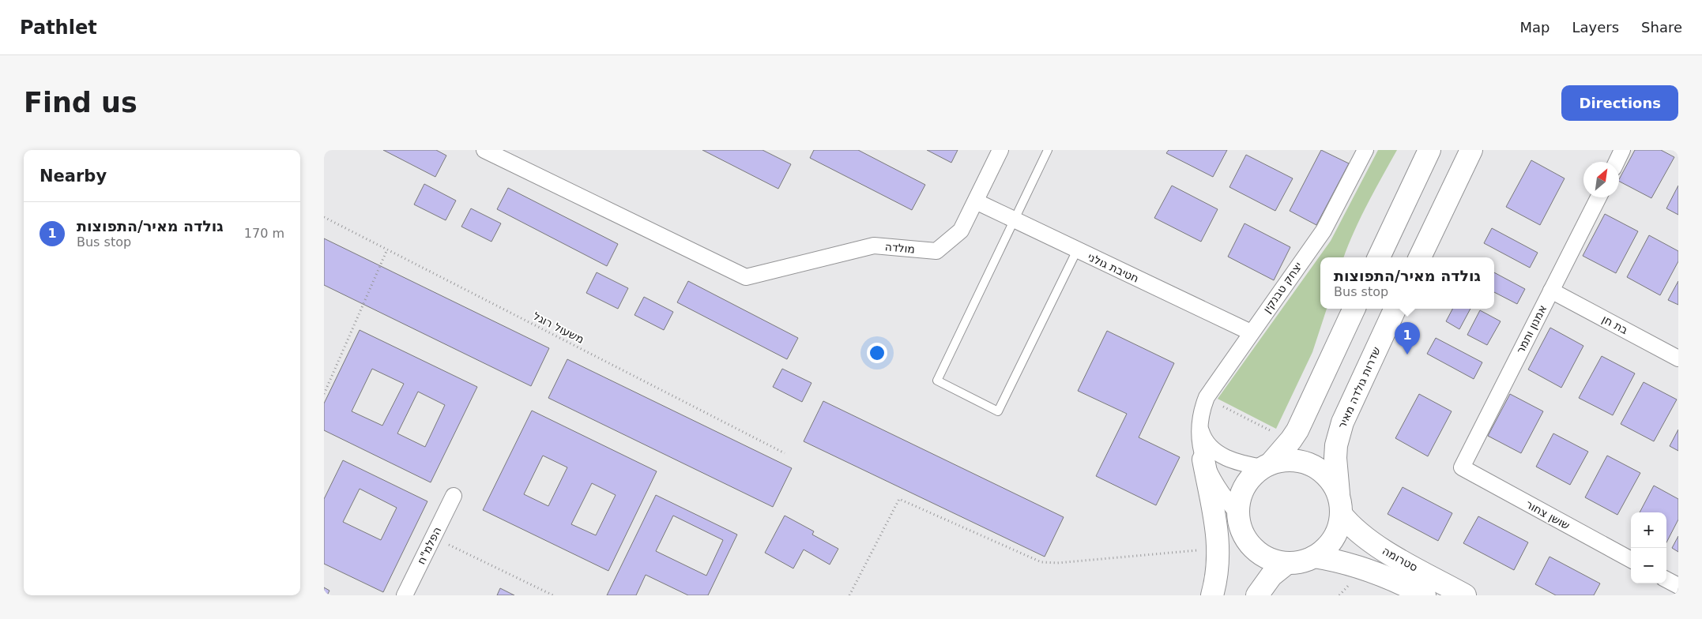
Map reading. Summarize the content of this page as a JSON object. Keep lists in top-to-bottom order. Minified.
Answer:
{"streets":{"main road":["שדרות גולדה מאיר","סטרומה"],"street":["מולדה","חטיבת גולני","יצחק טבנקין","בת חן","אמנון ותמר","שושן צחור","הפלמ\"ח"],"path":["משעול רוגל"]},"crossings":[["מולדה","חטיבת גולני"],["חטיבת גולני","יצחק טבנקין"],["יצחק טבנקין","שדרות גולדה מאיר"],["יצחק טבנקין","סטרומה"],["בת חן","אמנון ותמר"],["אמנון ותמר","שושן צחור"],["שדרות גולדה מאיר","סטרומה"]],"north":"top right","page":{"header":"Pathlet","nav":["Map","Layers","Share"],"buttons":"Directions","title":"Find us","heading":"Nearby","list":[{"mark":"1","name":"גולדה מאיר/התפוצות","note":"Bus stop","value":"170 m"}],"popup":["גולדה מאיר/התפוצות","Bus stop"],"pins":"1","map_buttons":["+","−"]}}
